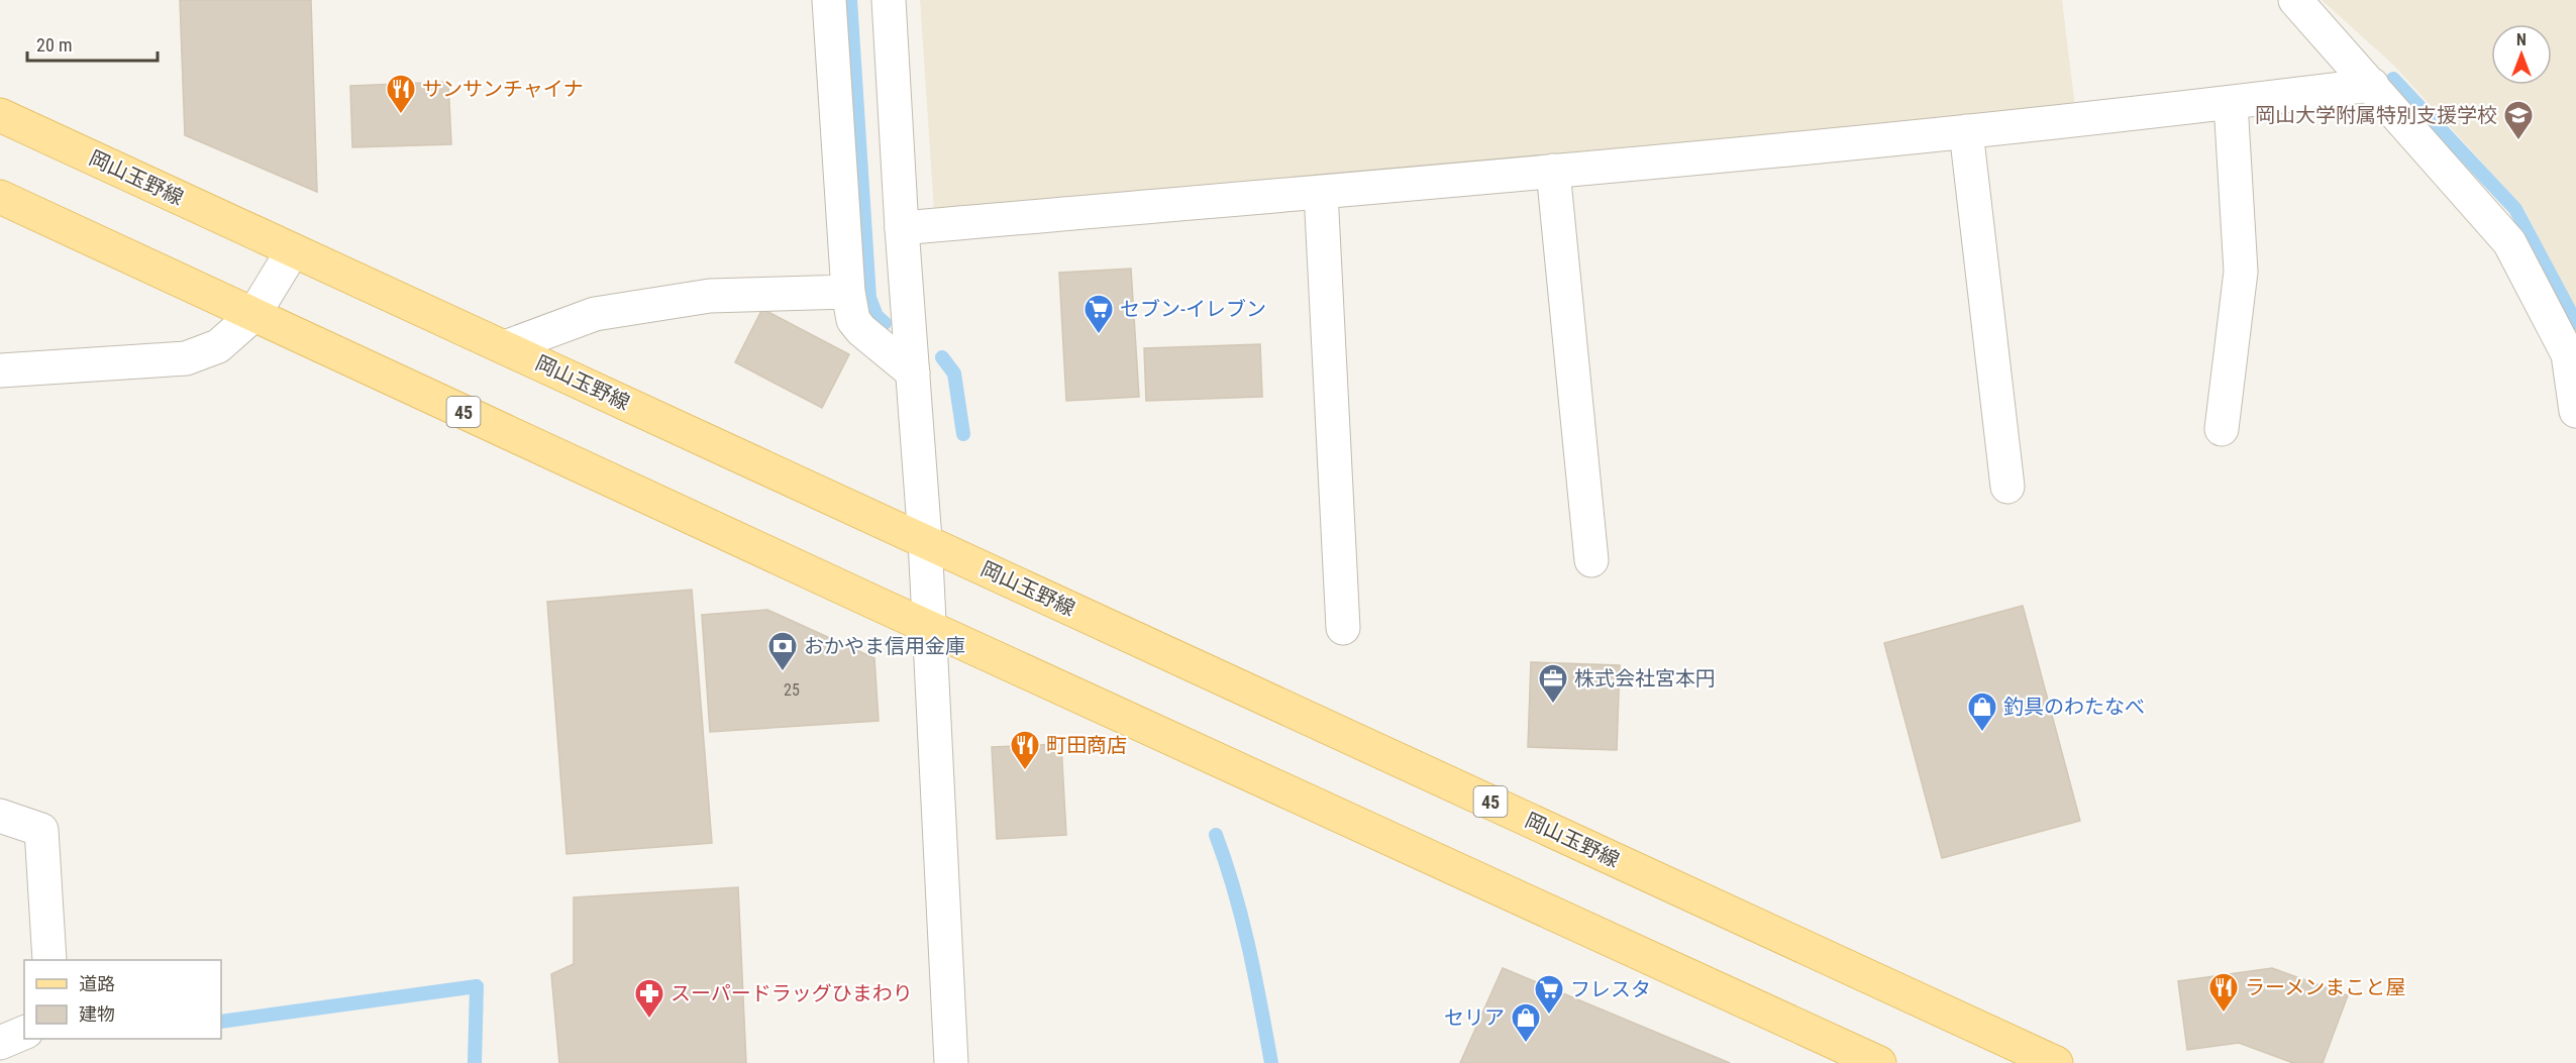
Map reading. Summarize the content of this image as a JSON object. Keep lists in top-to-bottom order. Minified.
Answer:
{"streets":{"main road":["岡山玉野線","45"]},"places":{"restaurant":["サンサンチャイナ","町田商店","ラーメンまこと屋"],"school or university":["岡山大学附属特別支援学校"],"supermarket":["セブン-イレブン","フレスタ"],"bank":["おかやま信用金庫"],"office":["株式会社宮本円"],"shop":["釣具のわたなべ","セリア"],"pharmacy":["スーパードラッグひまわり"]},"house_numbers":["25"],"legend":["道路","建物"],"scale_bar":"20 m","north":"top"}
